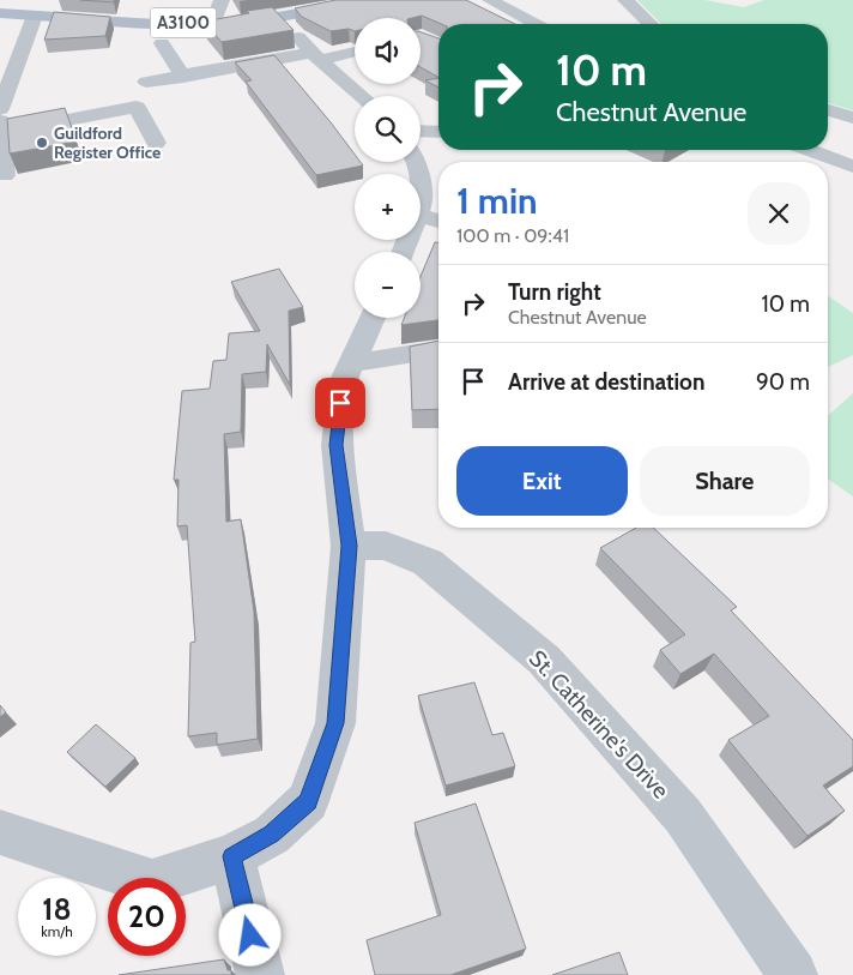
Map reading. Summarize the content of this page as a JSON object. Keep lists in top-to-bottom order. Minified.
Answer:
{"streets":{"main road":["A3100"],"street":["St. Catherine's Drive"]},"places":["Guildford Register Office"],"page":{"map_buttons":["+","−"],"turn":["10 m","Chestnut Avenue"],"heading":["1 min","100 m · 09:41"],"list":[{"name":"Turn right","note":"Chestnut Avenue","value":"10 m"},{"name":"Arrive at destination","value":"90 m"}],"buttons":["Exit","Share"],"speed":"18 km/h","limit":"20"}}
